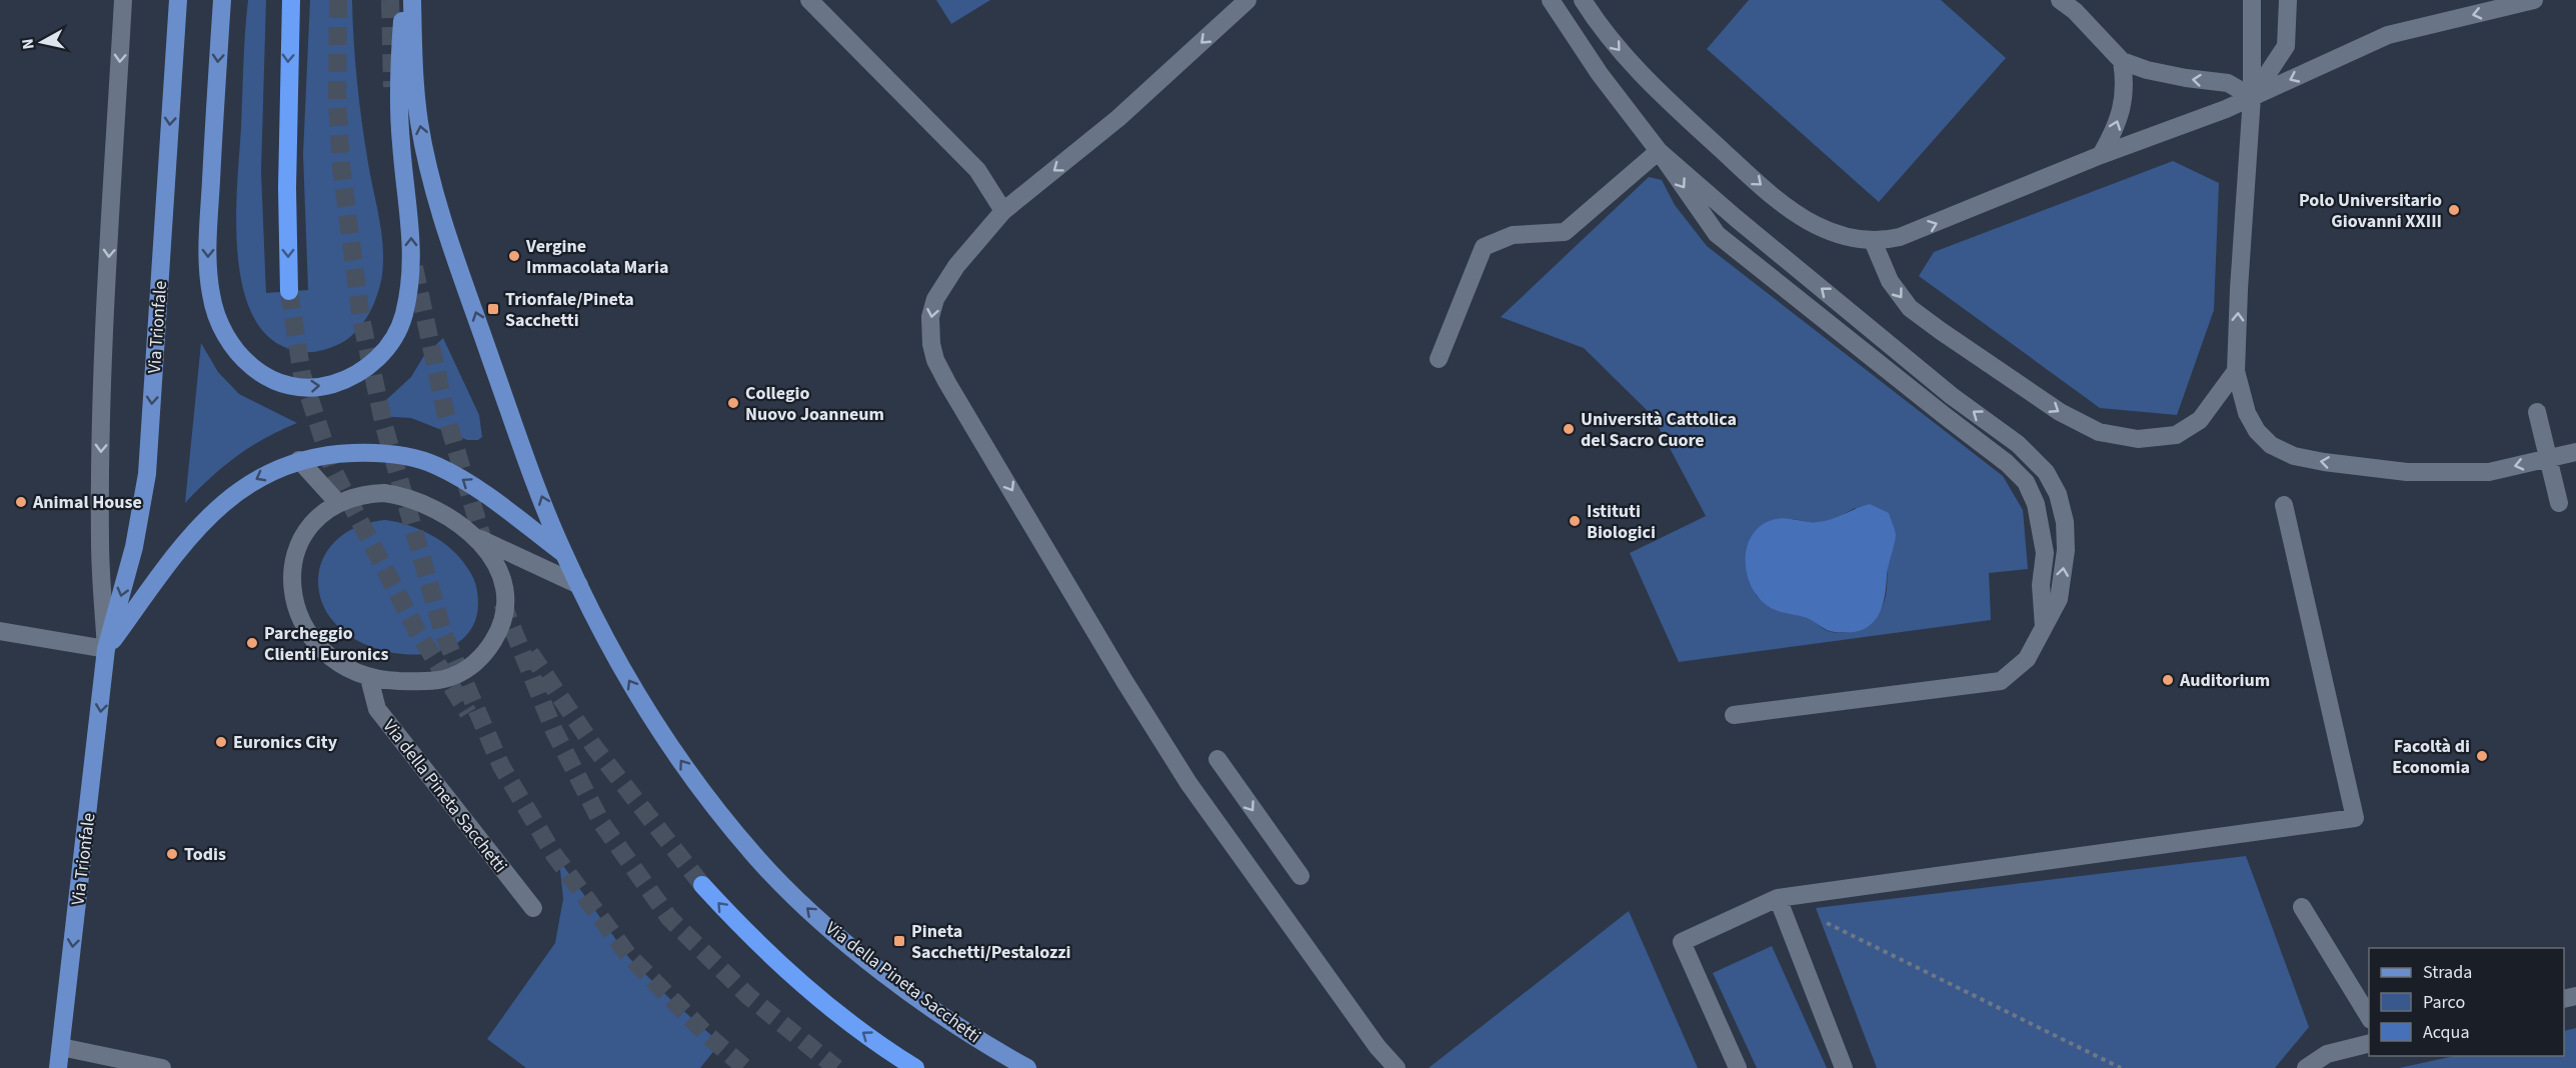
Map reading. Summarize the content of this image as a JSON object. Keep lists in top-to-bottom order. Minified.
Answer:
{"streets":{"main road":["Via Trionfale","Via della Pineta Sacchetti"]},"crossings":[["Via Trionfale","Via della Pineta Sacchetti"]],"one_way":["Via Trionfale"],"places":{"other":["Polo Universitario Giovanni XXIII","Vergine Immacolata Maria","Collegio Nuovo Joanneum","Università Cattolica del Sacro Cuore","Animal House","Istituti Biologici","Parcheggio Clienti Euronics","Auditorium","Euronics City","Facoltà di Economia","Todis"],"transit":["Trionfale/Pineta Sacchetti","Pineta Sacchetti/Pestalozzi"]},"legend":["Strada","Parco","Acqua"],"north":"left"}
